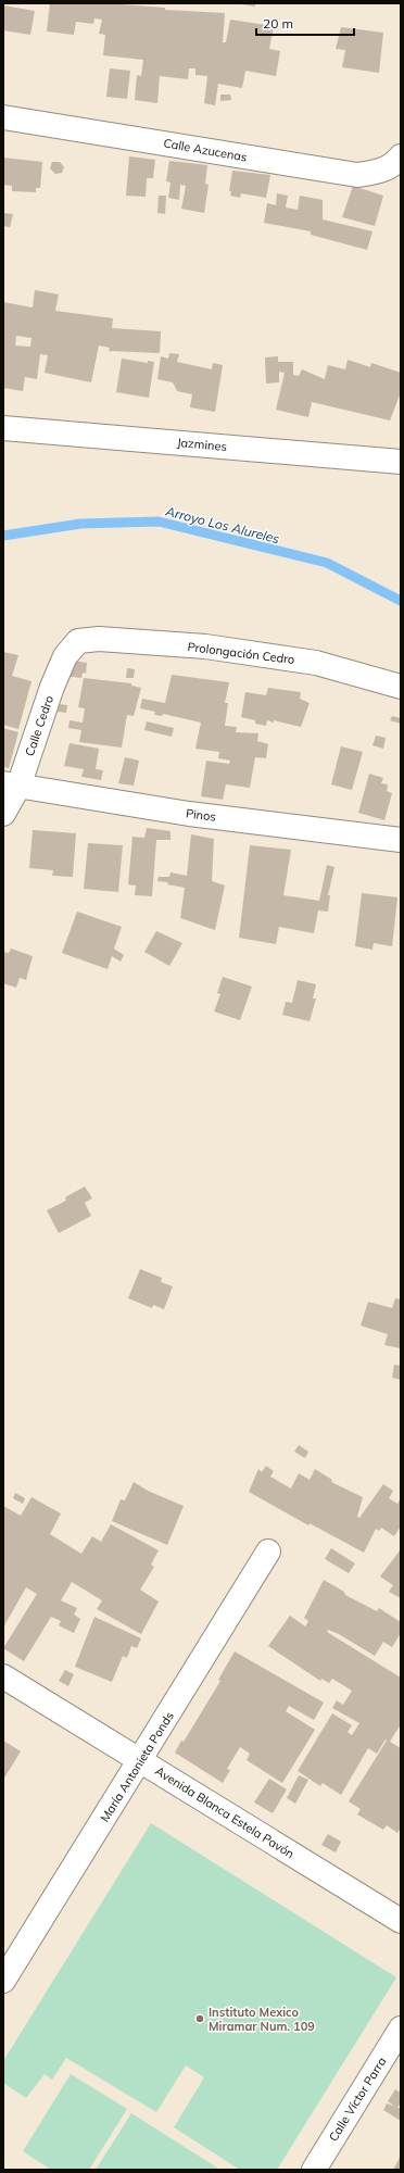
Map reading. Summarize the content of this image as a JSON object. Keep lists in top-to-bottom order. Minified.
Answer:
{"streets":{"street":["Calle Azucenas","Jazmines","Prolongación Cedro","Calle Cedro","Pinos","María Antonieta Ponds","Avenida Blanca Estela Pavón","Calle Víctor Parra"]},"crossings":[["Prolongación Cedro","Calle Cedro"],["Calle Cedro","Pinos"],["María Antonieta Ponds","Avenida Blanca Estela Pavón"]],"water":["Arroyo Los Alureles"],"places":["Instituto Mexico Miramar Num. 109"],"scale_bar":"20 m"}
